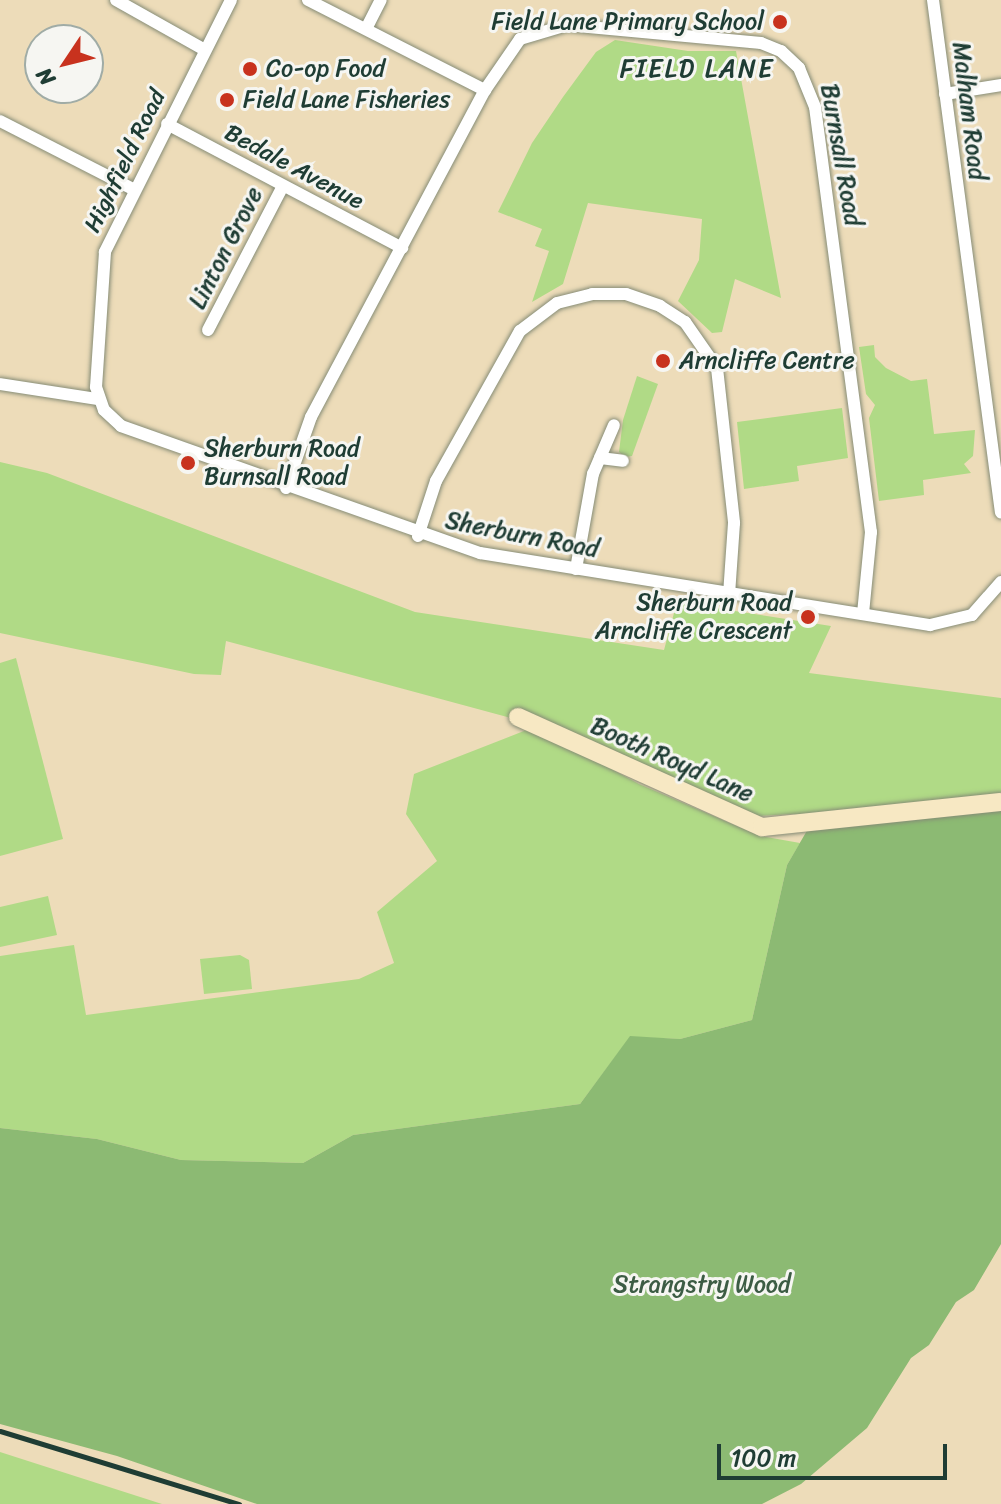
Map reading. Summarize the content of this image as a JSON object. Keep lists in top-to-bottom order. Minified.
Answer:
{"streets":{"street":["Malham Road","Burnsall Road","Highfield Road","Bedale Avenue","Linton Grove","Sherburn Road","Booth Royd Lane"]},"crossings":[["Burnsall Road","Bedale Avenue"],["Burnsall Road","Sherburn Road"],["Highfield Road","Bedale Avenue"],["Highfield Road","Sherburn Road"],["Bedale Avenue","Linton Grove"]],"districts":["FIELD LANE"],"parks":["Strangstry Wood"],"places":["Field Lane Primary School","Co-op Food","Field Lane Fisheries","Arncliffe Centre","Sherburn Road Burnsall Road","Sherburn Road Arncliffe Crescent"],"scale_bar":"100 m","north":"bottom left"}
